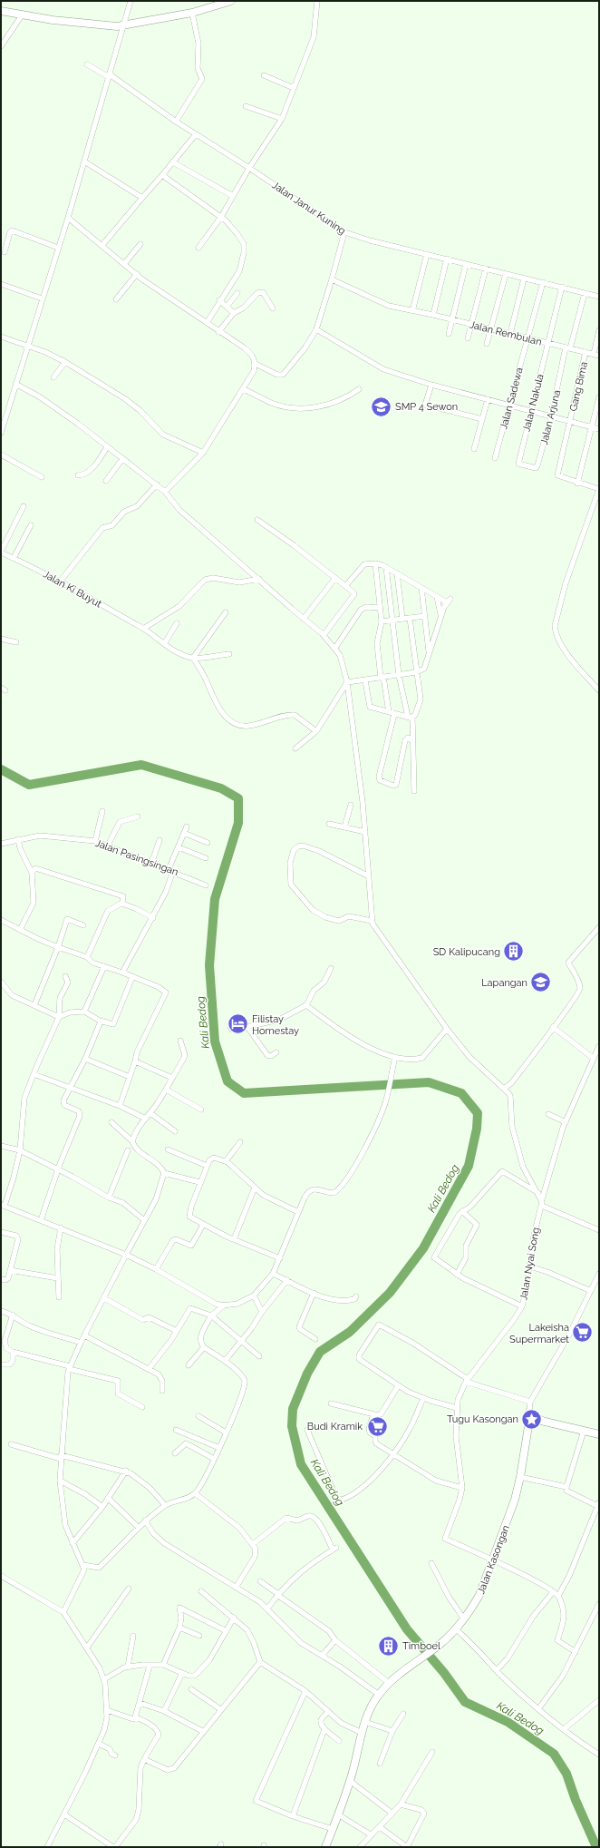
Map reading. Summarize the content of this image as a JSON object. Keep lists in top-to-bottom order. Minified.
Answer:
{"streets":{"main road":["Jalan Kasongan"],"street":["Jalan Janur Kuning","Jalan Rembulan","Gang Bima","Jalan Sadewa","Jalan Nakula","Jalan Arjuna","Jalan Ki Buyut","Jalan Pasingsingan","Jalan Nyai Song"]},"crossings":[["Jalan Janur Kuning","Jalan Sadewa"],["Jalan Janur Kuning","Jalan Nakula"],["Jalan Janur Kuning","Jalan Arjuna"],["Jalan Rembulan","Gang Bima"],["Jalan Rembulan","Jalan Sadewa"],["Jalan Rembulan","Jalan Nakula"],["Jalan Rembulan","Jalan Arjuna"],["Jalan Nakula","Jalan Arjuna"],["Jalan Nyai Song","Jalan Kasongan"]],"water":["Kali Bedog"],"places":{"school or university":["SMP 4 Sewon","Lapangan"],"building":["SD Kalipucang","Timboel"],"hotel":["Filistay Homestay"],"supermarket":["Lakeisha Supermarket","Budi Kramik"],"place":["Tugu Kasongan"]}}
